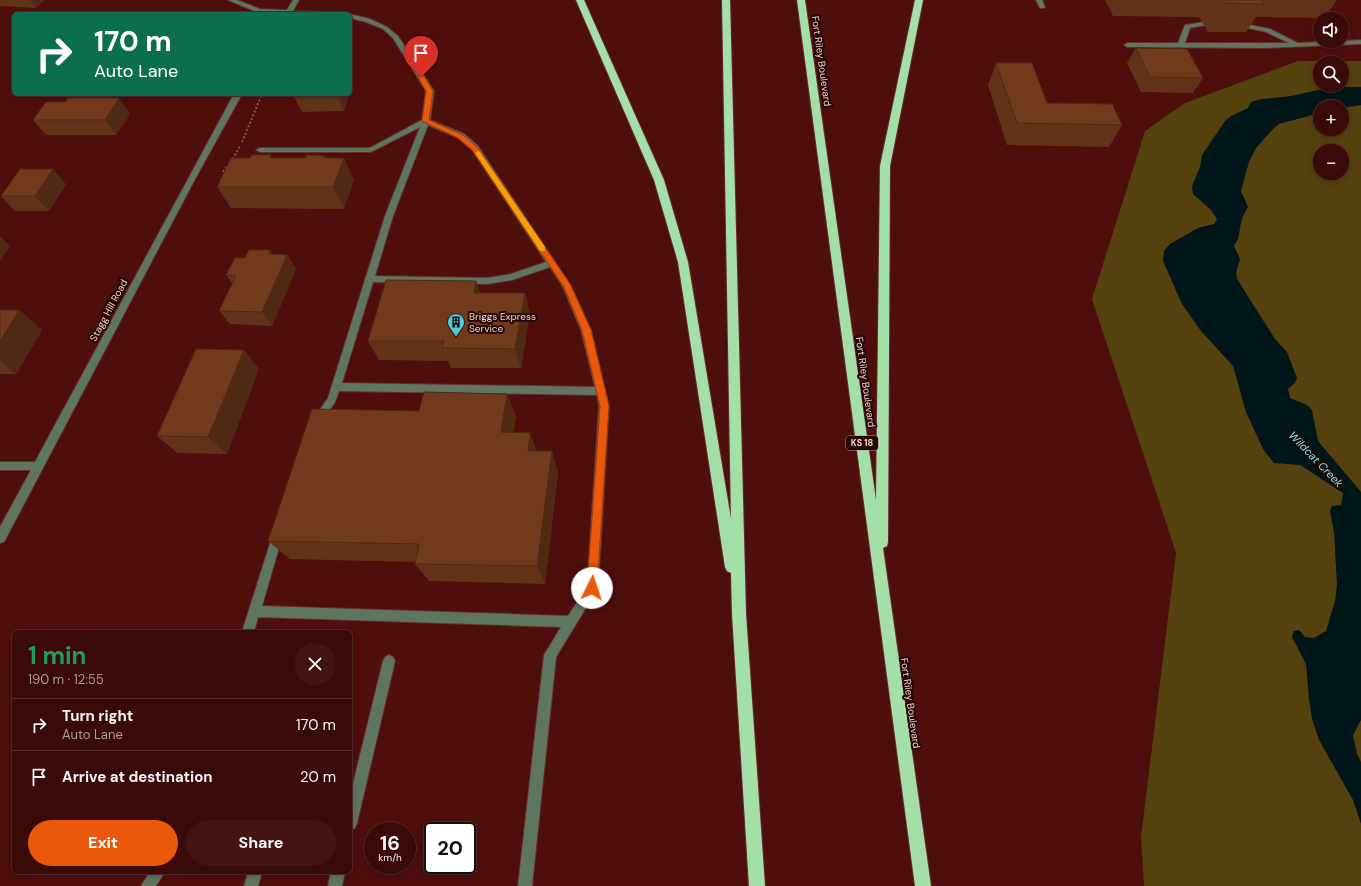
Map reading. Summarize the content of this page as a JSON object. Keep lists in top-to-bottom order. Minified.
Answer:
{"streets":{"highway":["Fort Riley Boulevard","KS 18"],"street":["Stagg Hill Road"]},"water":["Wildcat Creek"],"places":{"building":["Briggs Express Service"]},"page":{"map_buttons":["+","−"],"turn":["170 m","Auto Lane"],"heading":["1 min","190 m · 12:55"],"list":[{"name":"Turn right","note":"Auto Lane","value":"170 m"},{"name":"Arrive at destination","value":"20 m"}],"buttons":["Exit","Share"],"speed":"16 km/h","limit":"20"}}
